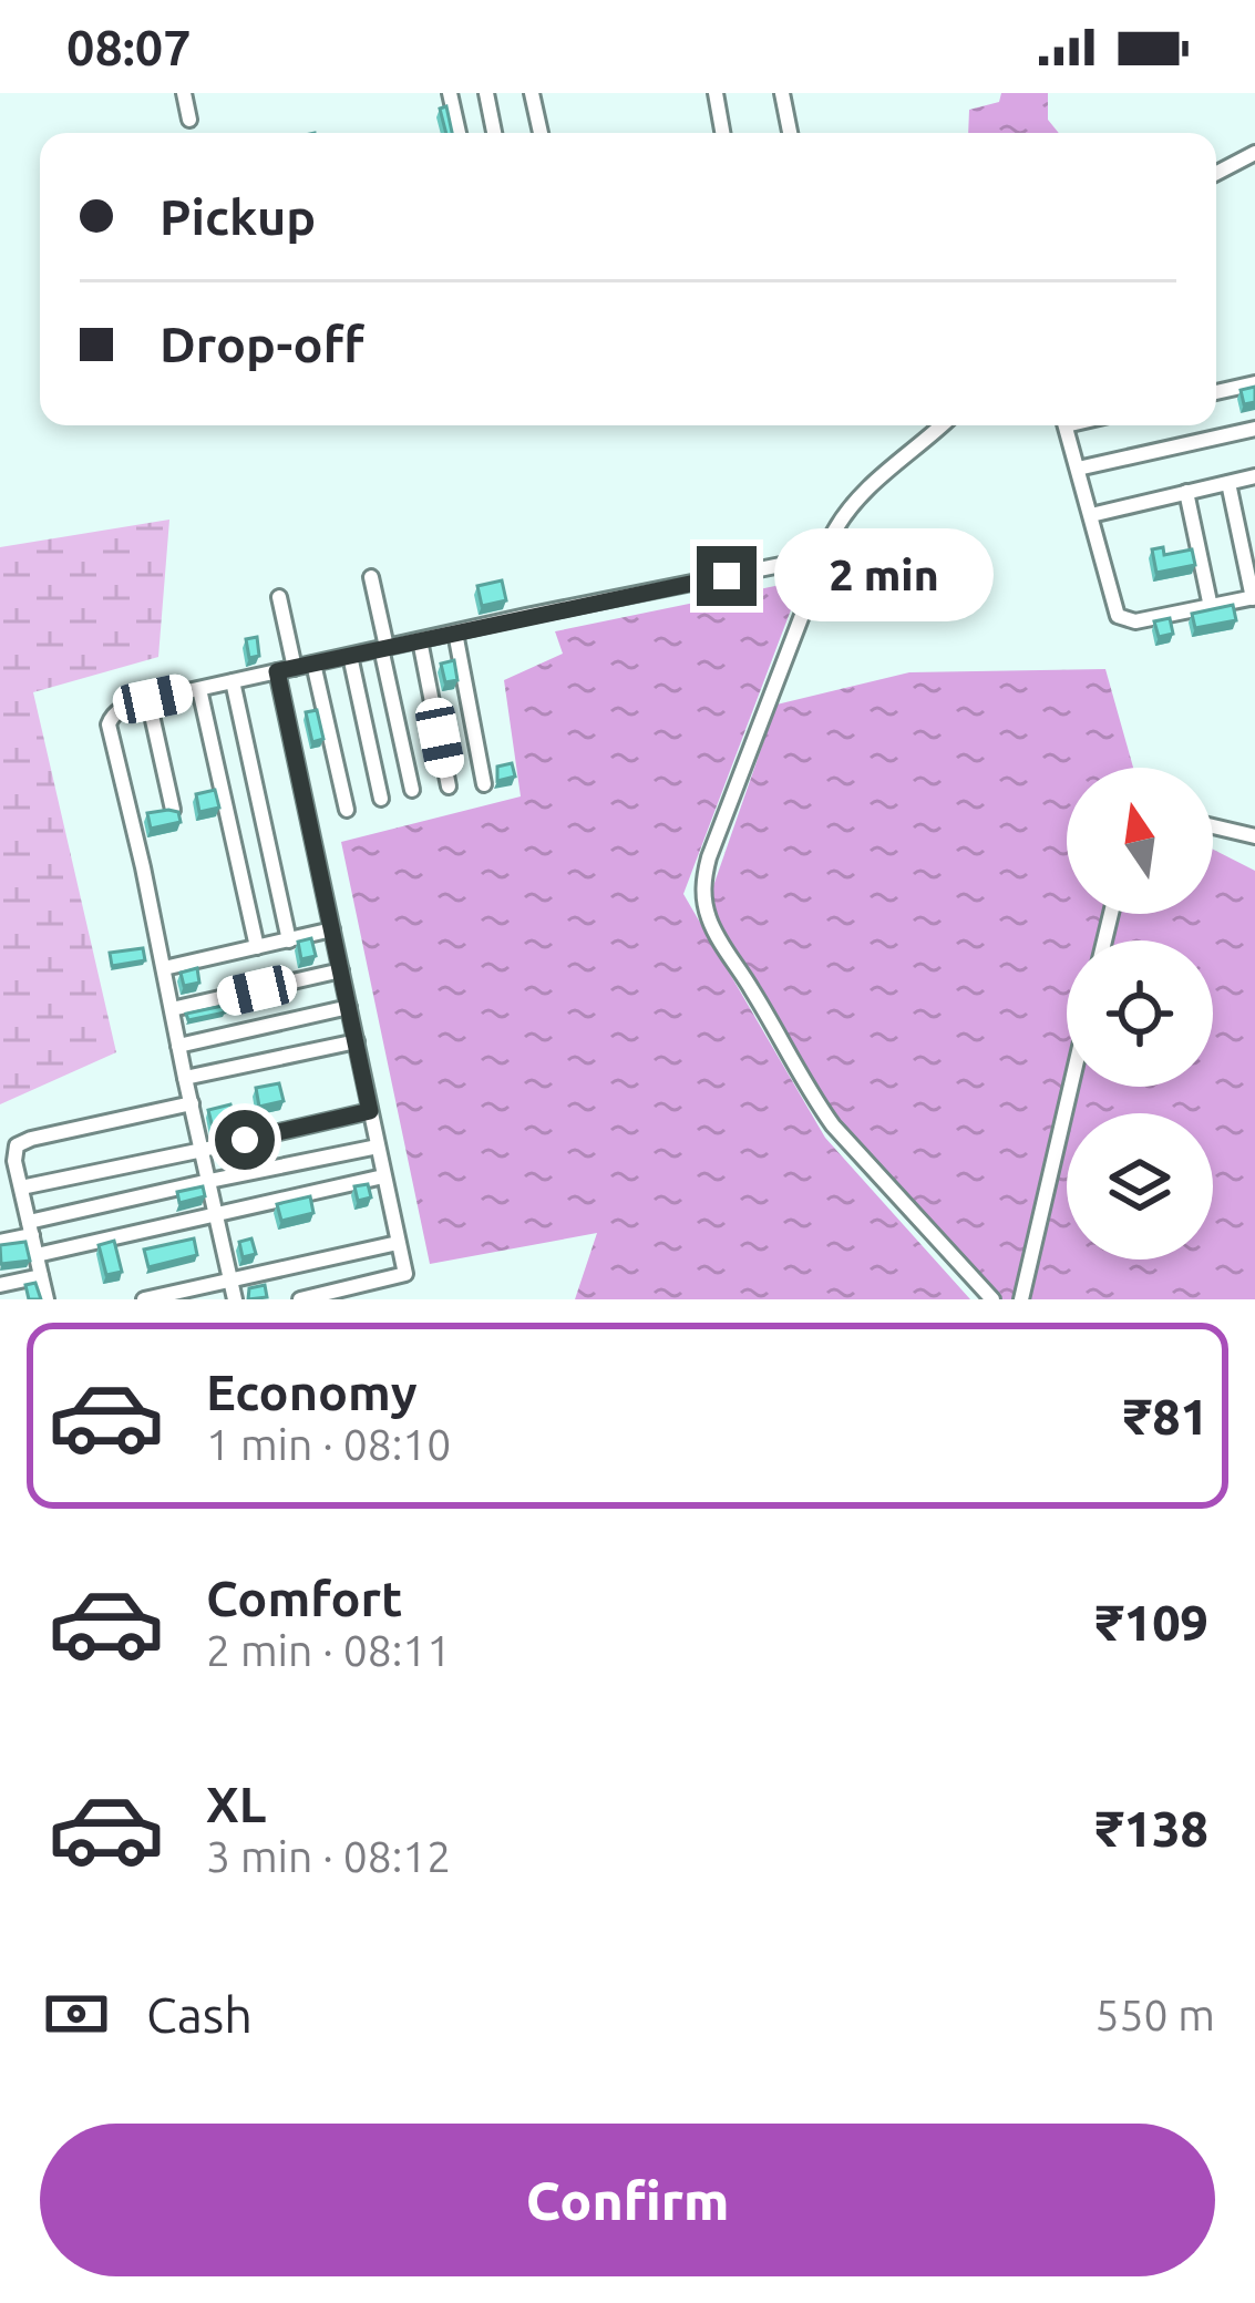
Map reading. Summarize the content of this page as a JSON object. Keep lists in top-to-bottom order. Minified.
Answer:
{"north":"top","page":{"status":"08:07","banner":["Pickup","Drop-off"],"bubble":"2 min","list":[{"name":"Economy","note":"1 min · 08:10","value":"₹81"},{"name":"Comfort","note":"2 min · 08:11","value":"₹109"},{"name":"XL","note":"3 min · 08:12","value":"₹138"}],"pay":["Cash","550 m"],"buttons":"Confirm"}}
